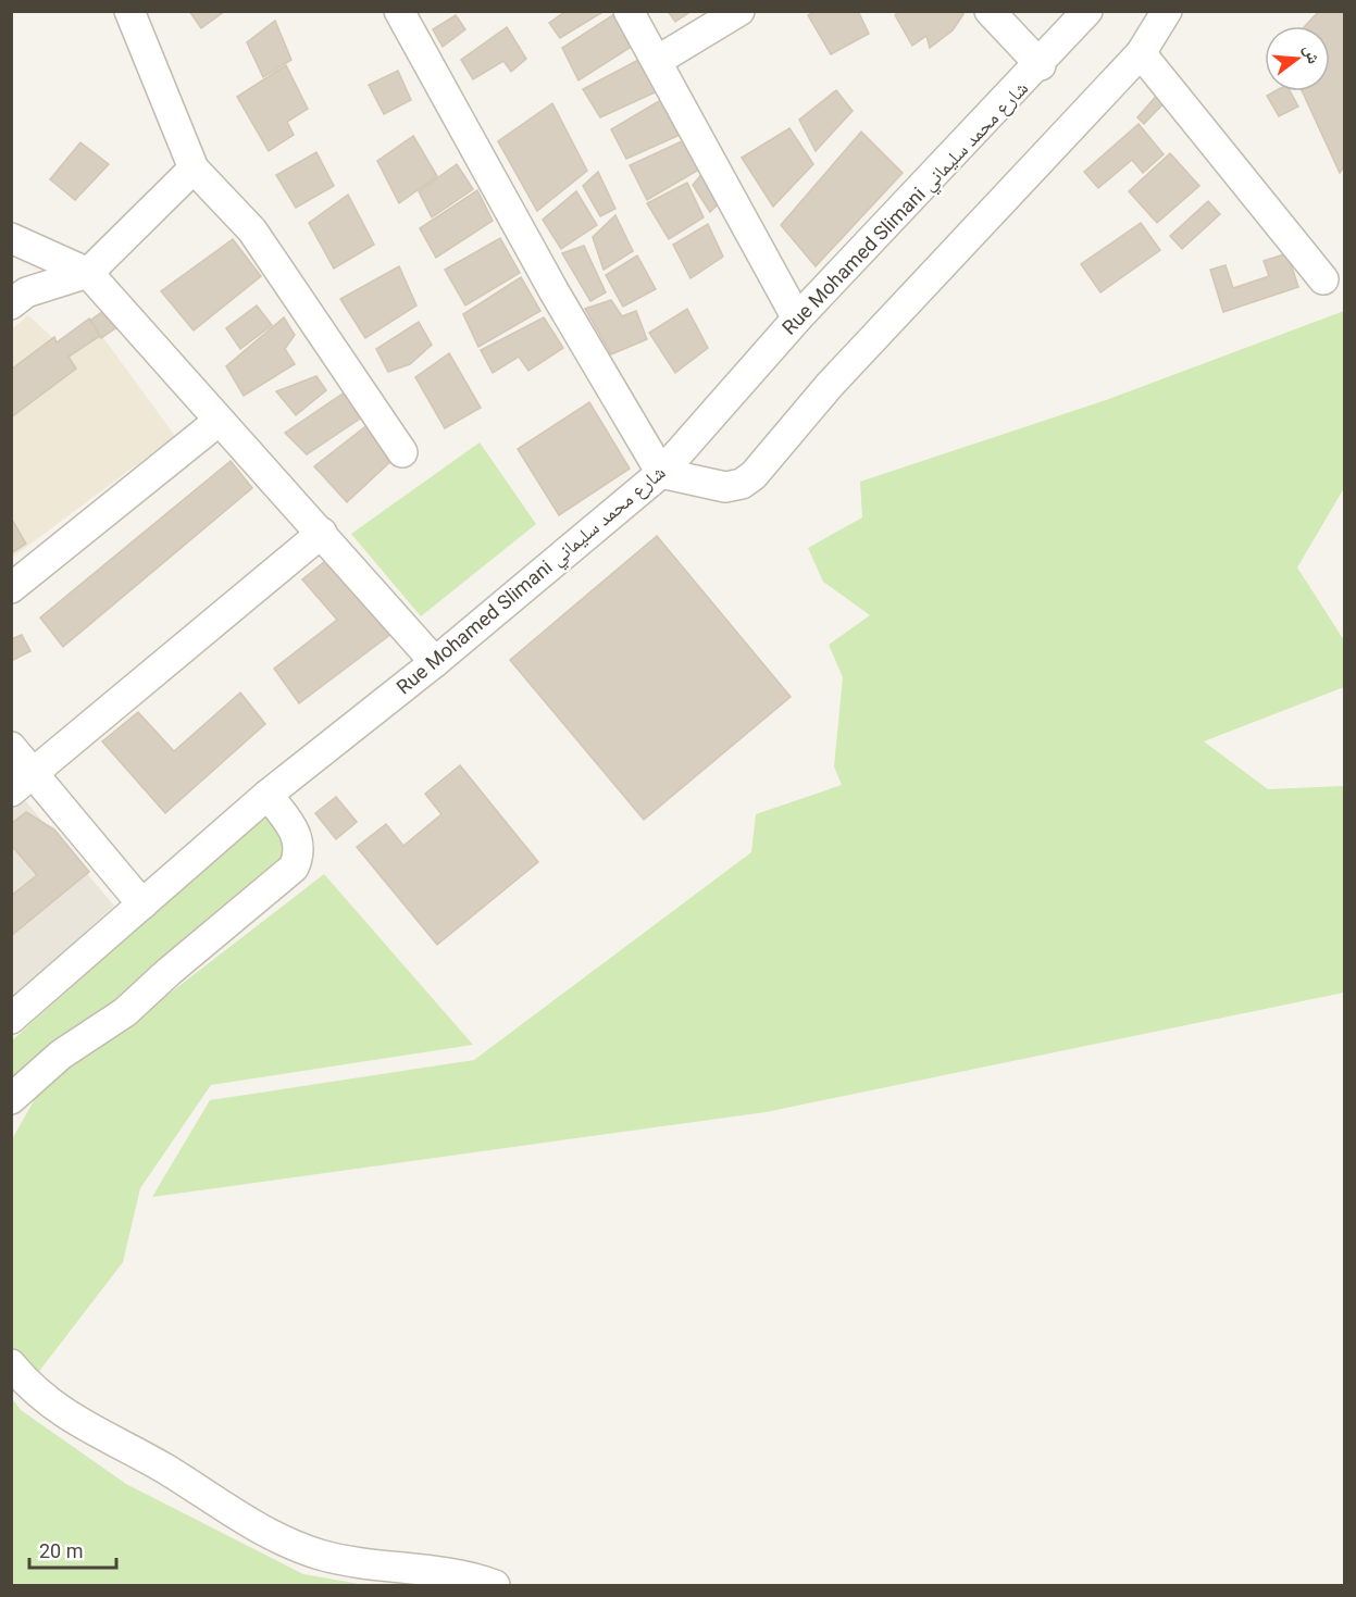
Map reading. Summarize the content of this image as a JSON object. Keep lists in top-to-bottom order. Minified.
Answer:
{"streets":{"street":["Rue Mohamed Slimani شارع محمد سليماني"]},"scale_bar":"20 m","north":"right"}
